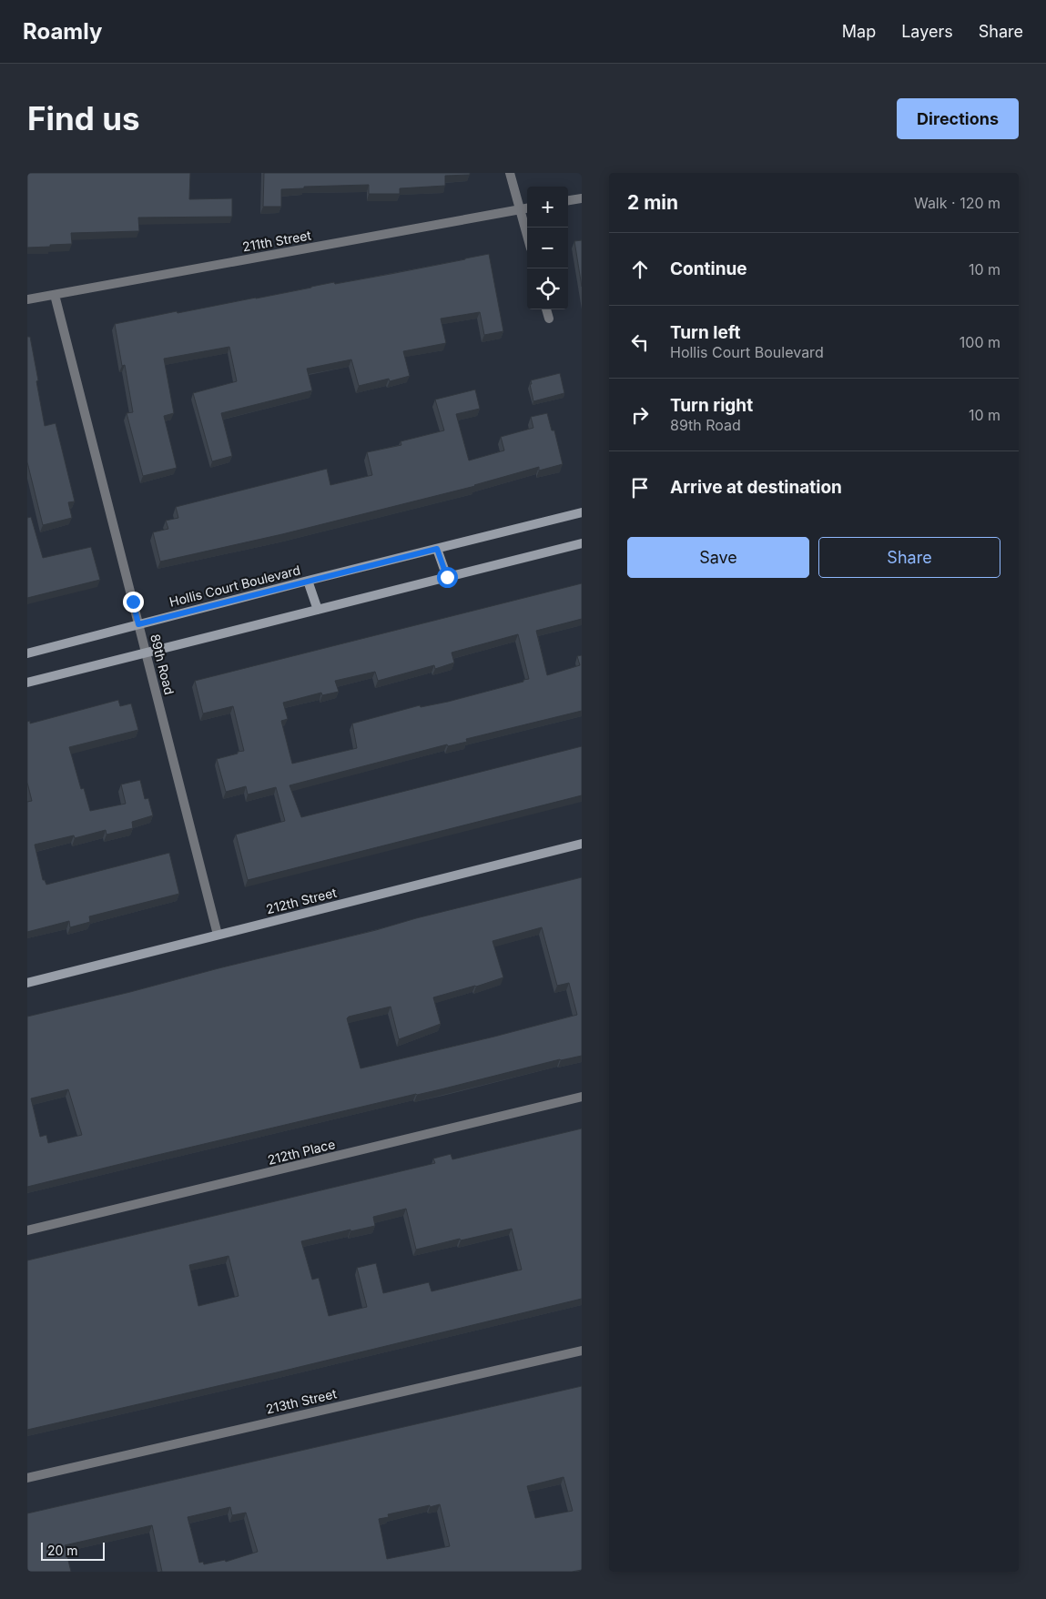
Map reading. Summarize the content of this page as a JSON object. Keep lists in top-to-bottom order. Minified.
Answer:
{"streets":{"main road":["Hollis Court Boulevard","212th Street"],"street":["211th Street","89th Road","212th Place","213th Street"]},"crossings":[["211th Street","89th Road"],["Hollis Court Boulevard","89th Road"],["89th Road","212th Street"]],"scale_bar":"20 m","page":{"header":"Roamly","nav":["Map","Layers","Share"],"buttons":["Directions",["Save","Share"]],"title":"Find us","heading":["2 min","Walk · 120 m"],"map_buttons":["+","−"],"list":[["Continue","10 m"],["Turn left","Hollis Court Boulevard","100 m"],["Turn right","89th Road","10 m"],"Arrive at destination"],"scale":"20 m"}}
